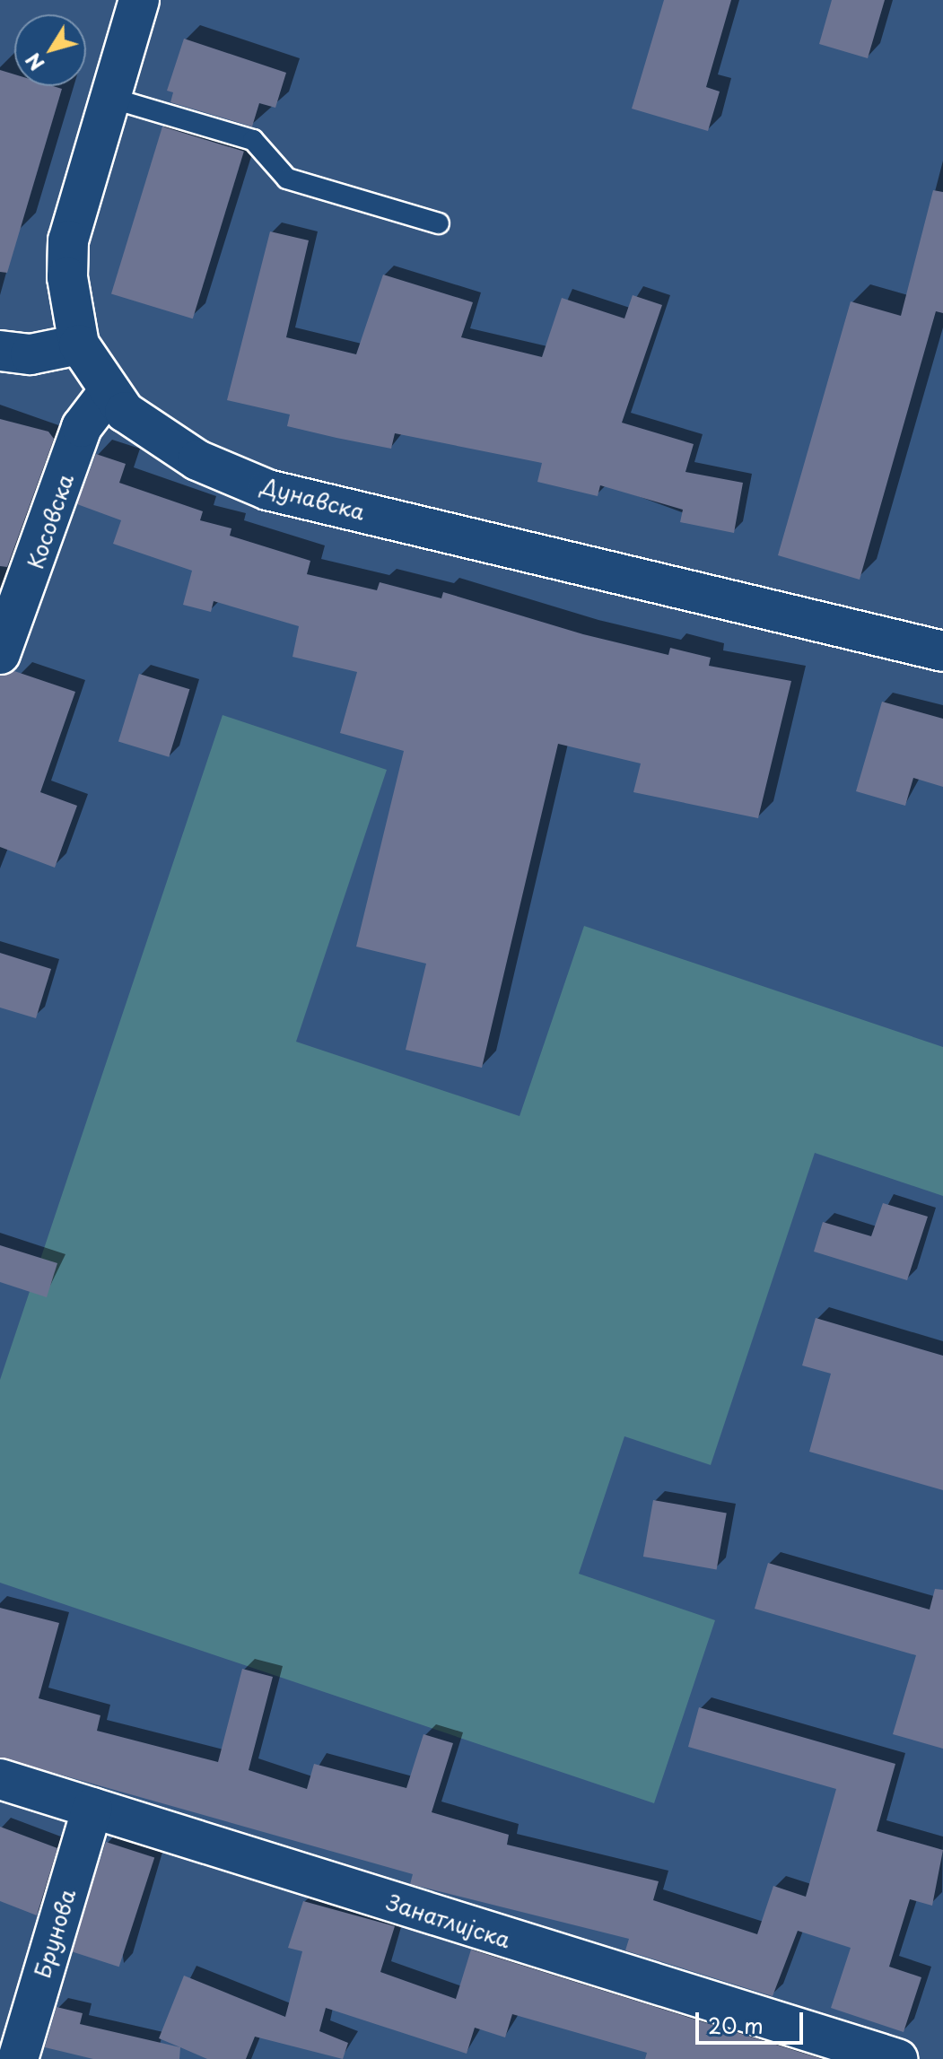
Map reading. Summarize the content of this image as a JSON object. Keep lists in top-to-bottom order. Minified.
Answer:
{"streets":{"street":["Дунавска","Косовска","Занатлијска","Брунова"]},"crossings":[["Дунавска","Косовска"],["Занатлијска","Брунова"]],"scale_bar":"20 m","north":"bottom left"}
